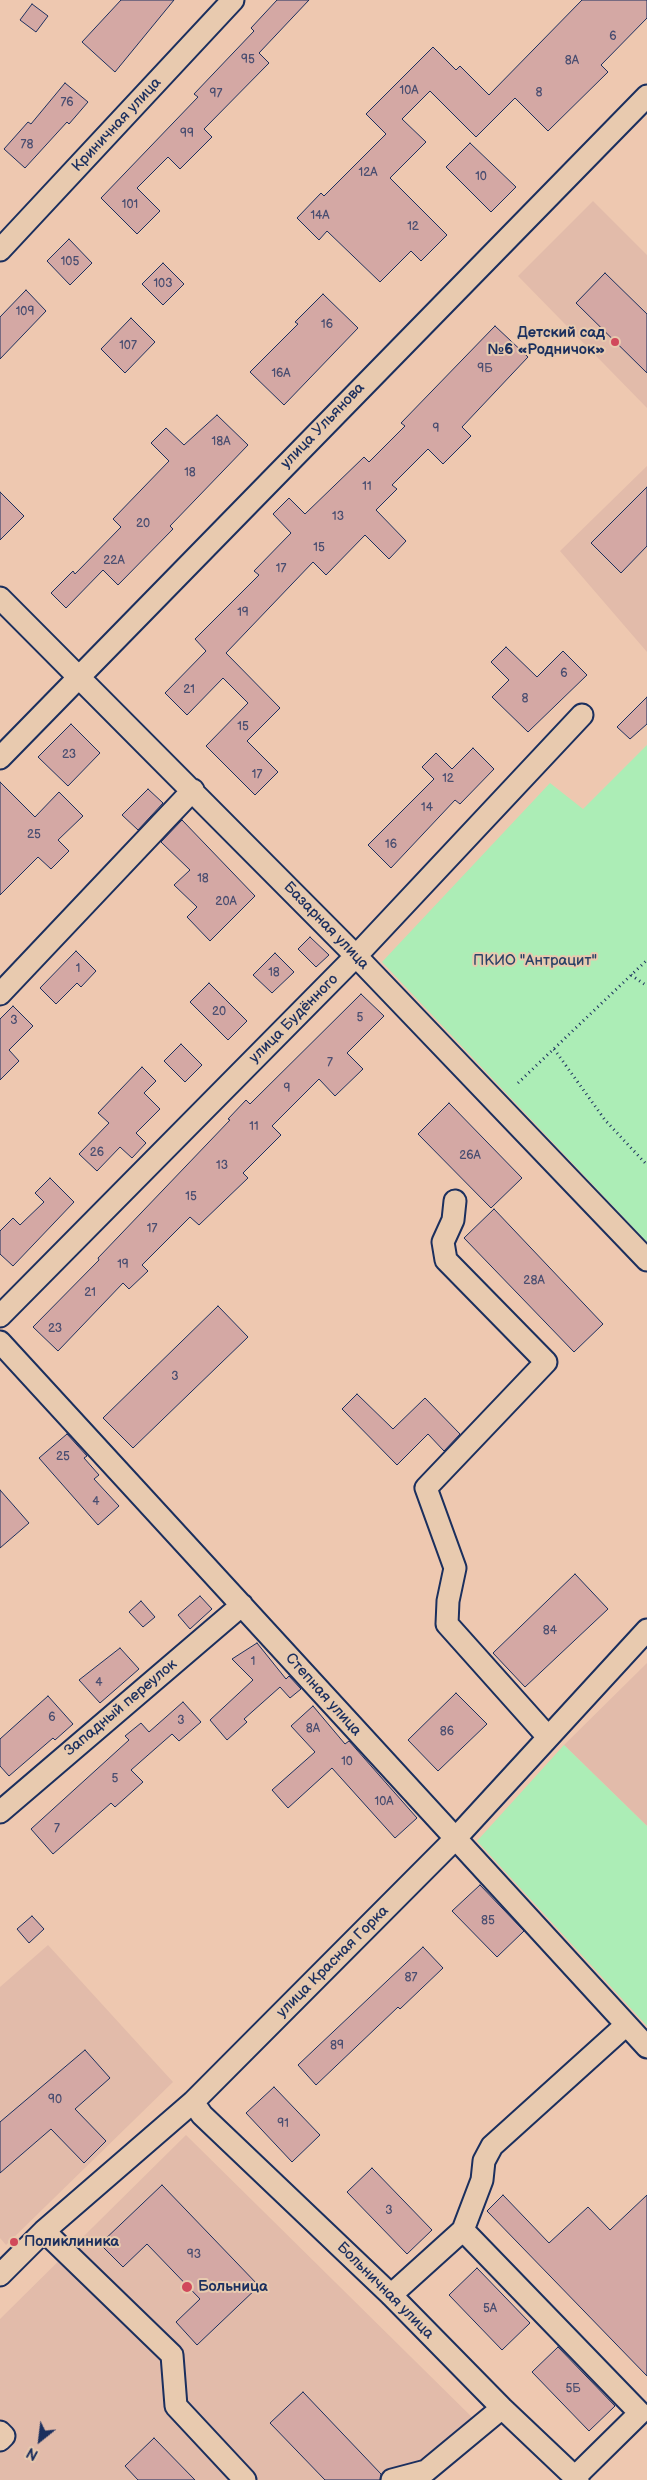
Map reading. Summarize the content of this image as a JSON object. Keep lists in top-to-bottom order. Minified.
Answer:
{"streets":{"street":["Криничная улица","улица Ульянова","Базарная улица","улица Будённого","Степная улица","Западный переулок","улица Красная Горка","Больничная улица"]},"crossings":[["улица Ульянова","Базарная улица"],["Базарная улица","улица Будённого"],["Степная улица","Западный переулок"],["Степная улица","улица Красная Горка"],["улица Красная Горка","Больничная улица"]],"parks":["ПКИО \"Антрацит\""],"places":["Детский сад №6 «Родничок»","Поликлиника","Больница"],"house_numbers":["6","95","8А","10А","8","97","76","99","78","12А","10","101","14А","12","105","103","109","16","107","9Б","16А","9","18А","18","11","13","20","15","22А","17","19","6","21","8","15","23","17","12","14","25","16","18","20А","1","18","20","5","3","7","9","11","26","26А","13","15","17","19","28А","21","23","3","25","4","84","1","4","6","3","8А","86","10","5","10А","7","85","87","89","90","91","3","93","5А","5Б"],"north":"bottom left"}
